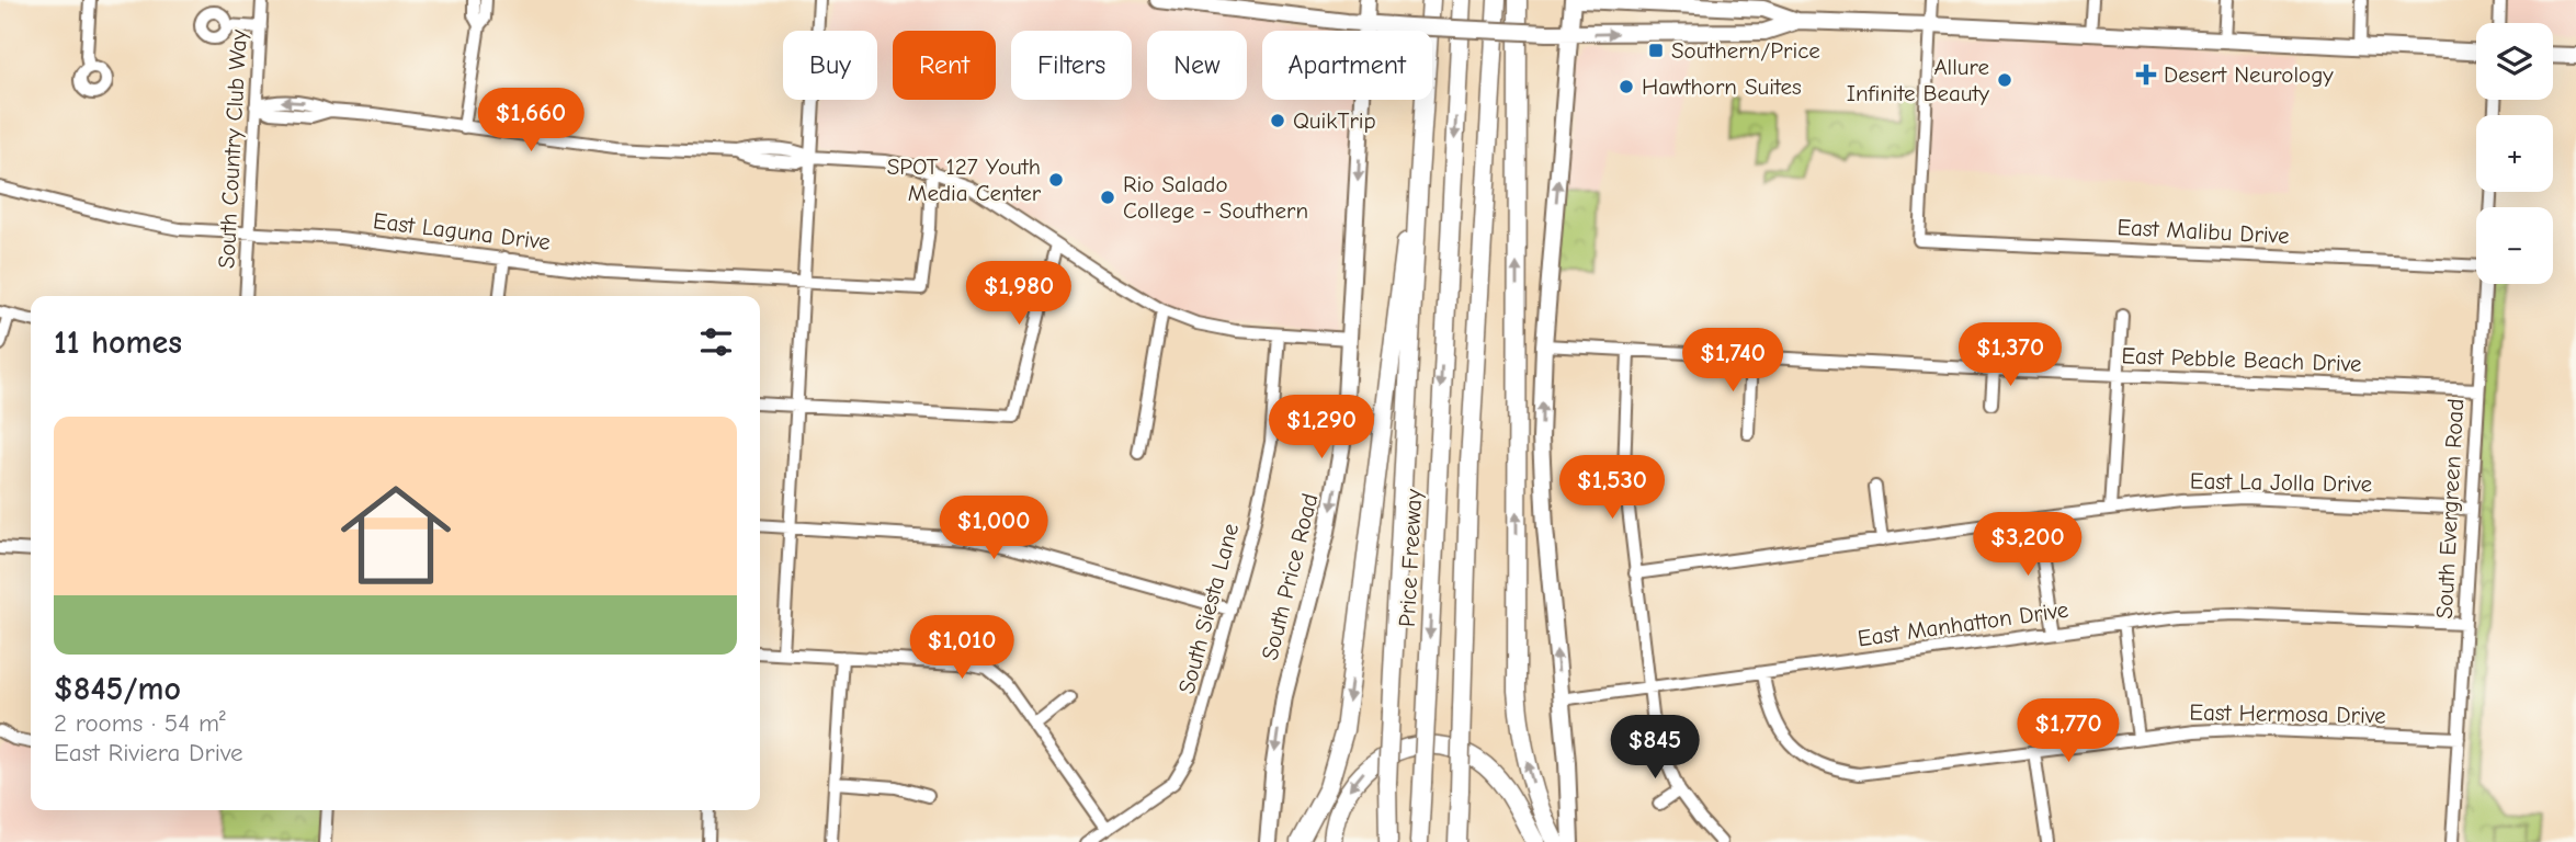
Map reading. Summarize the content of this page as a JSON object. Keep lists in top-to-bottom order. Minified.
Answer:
{"streets":{"highway":["Price Freeway"],"main road":["South Price Road"],"street":["South Country Club Way","East Laguna Drive","East Malibu Drive","East Pebble Beach Drive","East La Jolla Drive","South Evergreen Road","South Siesta Lane","East Manhatton Drive","East Hermosa Drive"]},"crossings":[["South Country Club Way","East Laguna Drive"],["East Pebble Beach Drive","South Evergreen Road"],["East La Jolla Drive","South Evergreen Road"],["South Evergreen Road","East Manhatton Drive"],["South Evergreen Road","East Hermosa Drive"],["East Manhatton Drive","East Hermosa Drive"]],"one_way":["South Price Road"],"places":{"transit":["Southern/Price"],"health":["Desert Neurology"],"other":["Allure Infinite Beauty","Hawthorn Suites","QuikTrip","SPOT 127 Youth Media Center","Rio Salado College - Southern"]},"page":{"map_buttons":["+","−"],"chip":["Buy","Rent","Filters","New","Apartment"],"price":["$1,660","$1,980","$1,370","$1,740","$1,290","$1,530","$1,000","$3,200","$1,010","$1,770","$845"],"heading":"11 homes","list":[{"name":"$845/mo","note":"2 rooms · 54 m² · East Riviera Drive"}]}}
